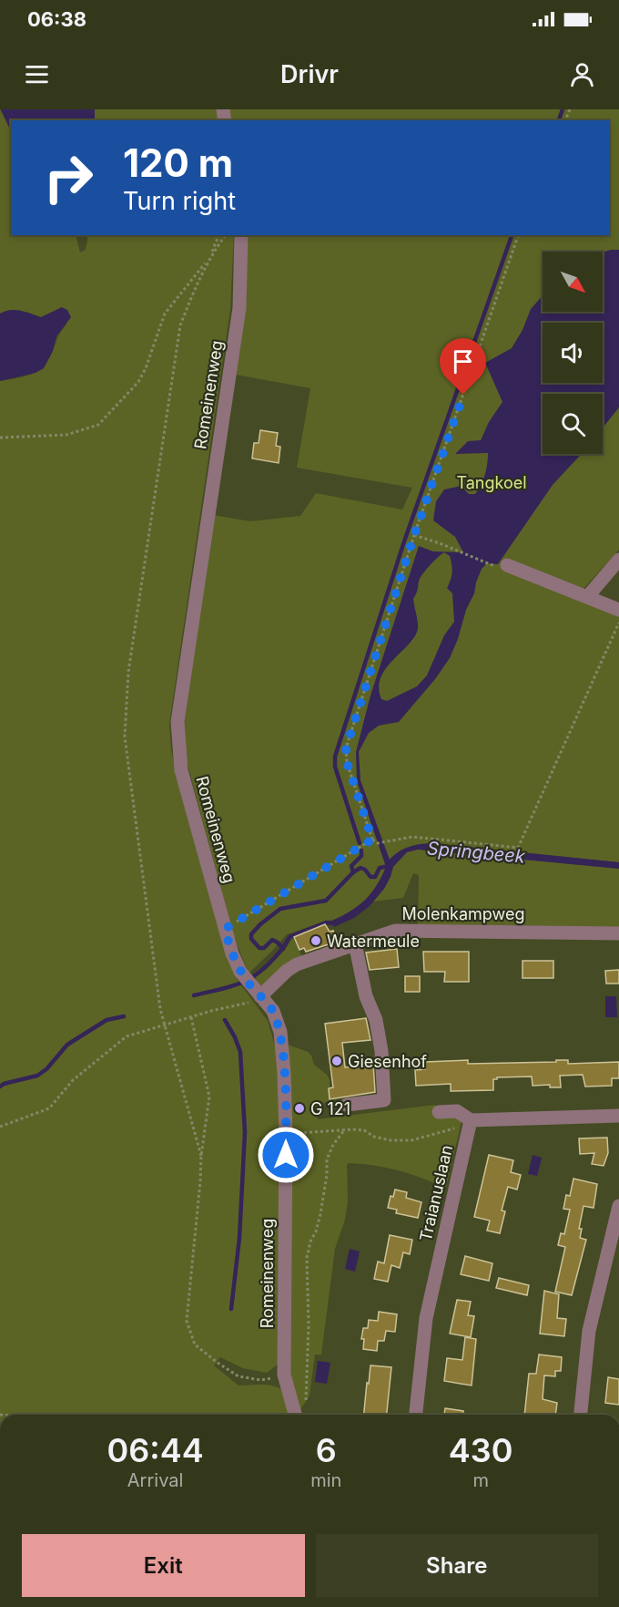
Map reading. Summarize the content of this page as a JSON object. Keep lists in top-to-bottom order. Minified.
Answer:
{"streets":{"street":["Romeinenweg","Molenkampweg","Traianuslaan"]},"crossings":[["Romeinenweg","Molenkampweg"]],"water":["Springbeek"],"parks":["Tangkoel"],"places":["Watermeule","Giesenhof","G 121"],"north":"bottom right","page":{"status":"06:38","header":"Drivr","turn":["120 m","Turn right"],"eta":["06:44","Arrival","6","min","430","m"],"buttons":["Exit","Share"]}}
